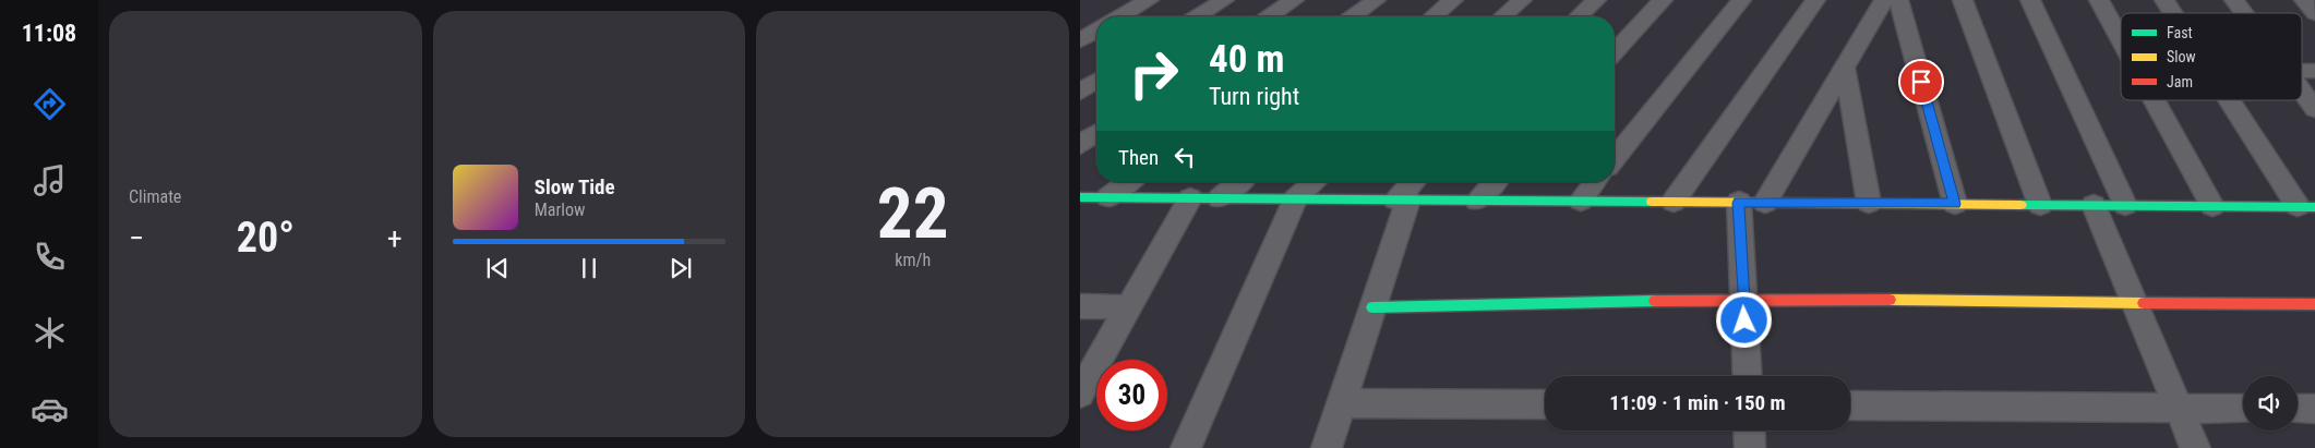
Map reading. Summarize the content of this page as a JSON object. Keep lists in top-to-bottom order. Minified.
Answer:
{"legend":["Fast","Slow","Jam"],"page":{"tabs":"11:08","tile":["Climate",["22","km/h"]],"turn":["40 m","Turn right"],"then":"Then","song":["Slow Tide","Marlow"],"heat":["−","20°","+"],"limit":"30","trip":"11:09 · 1 min · 150 m"}}
